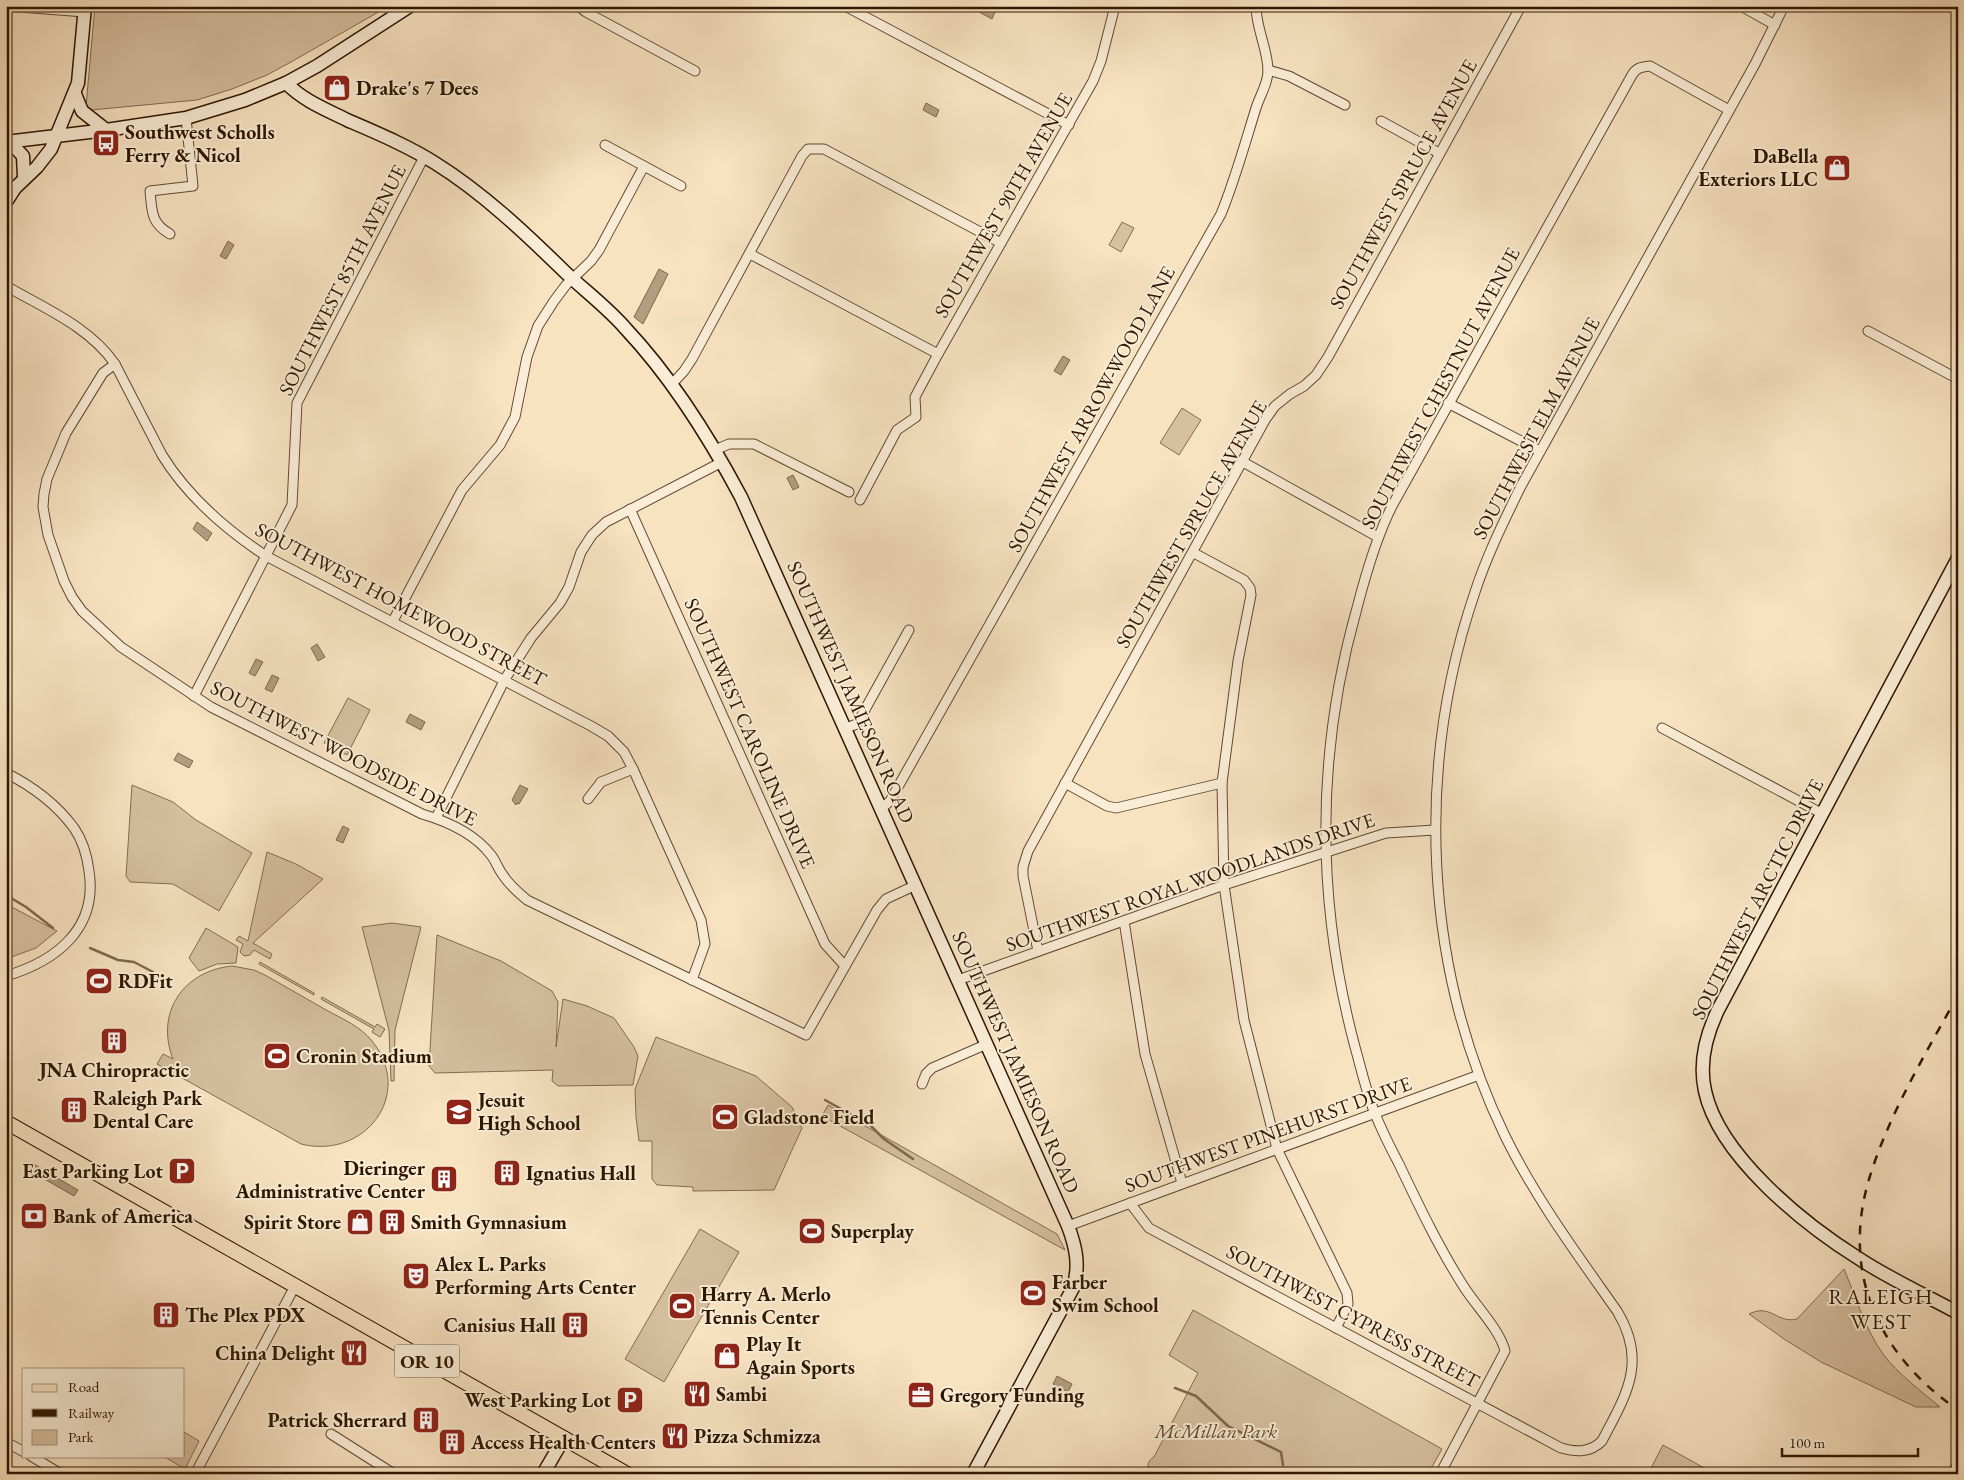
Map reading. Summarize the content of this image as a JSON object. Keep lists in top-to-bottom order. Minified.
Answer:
{"streets":{"main road":["OR 10"],"street":["SOUTHWEST SPRUCE AVENUE","SOUTHWEST 90TH AVENUE","SOUTHWEST 85TH AVENUE","SOUTHWEST CHESTNUT AVENUE","SOUTHWEST ARROW-WOOD LANE","SOUTHWEST ELM AVENUE","SOUTHWEST HOMEWOOD STREET","SOUTHWEST JAMIESON ROAD","SOUTHWEST CAROLINE DRIVE","SOUTHWEST WOODSIDE DRIVE","SOUTHWEST ROYAL WOODLANDS DRIVE","SOUTHWEST ARCTIC DRIVE","SOUTHWEST PINEHURST DRIVE","SOUTHWEST CYPRESS STREET"]},"crossings":[["SOUTHWEST SPRUCE AVENUE","SOUTHWEST ROYAL WOODLANDS DRIVE"],["SOUTHWEST 85TH AVENUE","SOUTHWEST HOMEWOOD STREET"],["SOUTHWEST 85TH AVENUE","SOUTHWEST JAMIESON ROAD"],["SOUTHWEST 85TH AVENUE","SOUTHWEST WOODSIDE DRIVE"],["SOUTHWEST CHESTNUT AVENUE","SOUTHWEST ELM AVENUE"],["SOUTHWEST CHESTNUT AVENUE","SOUTHWEST ROYAL WOODLANDS DRIVE"],["SOUTHWEST CHESTNUT AVENUE","SOUTHWEST PINEHURST DRIVE"],["SOUTHWEST CHESTNUT AVENUE","SOUTHWEST CYPRESS STREET"],["SOUTHWEST ARROW-WOOD LANE","SOUTHWEST JAMIESON ROAD"],["SOUTHWEST ELM AVENUE","SOUTHWEST ROYAL WOODLANDS DRIVE"],["SOUTHWEST ELM AVENUE","SOUTHWEST PINEHURST DRIVE"],["SOUTHWEST ELM AVENUE","SOUTHWEST CYPRESS STREET"],["SOUTHWEST HOMEWOOD STREET","SOUTHWEST WOODSIDE DRIVE"],["SOUTHWEST JAMIESON ROAD","SOUTHWEST ROYAL WOODLANDS DRIVE"],["SOUTHWEST JAMIESON ROAD","SOUTHWEST PINEHURST DRIVE"],["SOUTHWEST CAROLINE DRIVE","SOUTHWEST WOODSIDE DRIVE"],["SOUTHWEST PINEHURST DRIVE","SOUTHWEST CYPRESS STREET"]],"districts":["RALEIGH WEST"],"parks":["McMillan Park"],"places":{"shop":["Drake's 7 Dees","DaBella Exteriors LLC","Spirit Store","Play It Again Sports"],"bus stop":["Southwest Scholls Ferry & Nicol"],"sports":["RDFit","Cronin Stadium","Gladstone Field","Superplay","Farber Swim School","Harry A. Merlo Tennis Center"],"building":["JNA Chiropractic","Raleigh Park Dental Care","Ignatius Hall","Dieringer Administrative Center","Smith Gymnasium","The Plex PDX","Canisius Hall","Patrick Sherrard","Access Health Centers"],"school or university":["Jesuit High School"],"parking":["East Parking Lot","West Parking Lot"],"bank":["Bank of America"],"theatre":["Alex L. Parks Performing Arts Center"],"restaurant":["China Delight","Sambi","Pizza Schmizza"],"office":["Gregory Funding"]},"legend":["Road","Railway","Park"],"scale_bar":"100 m"}
